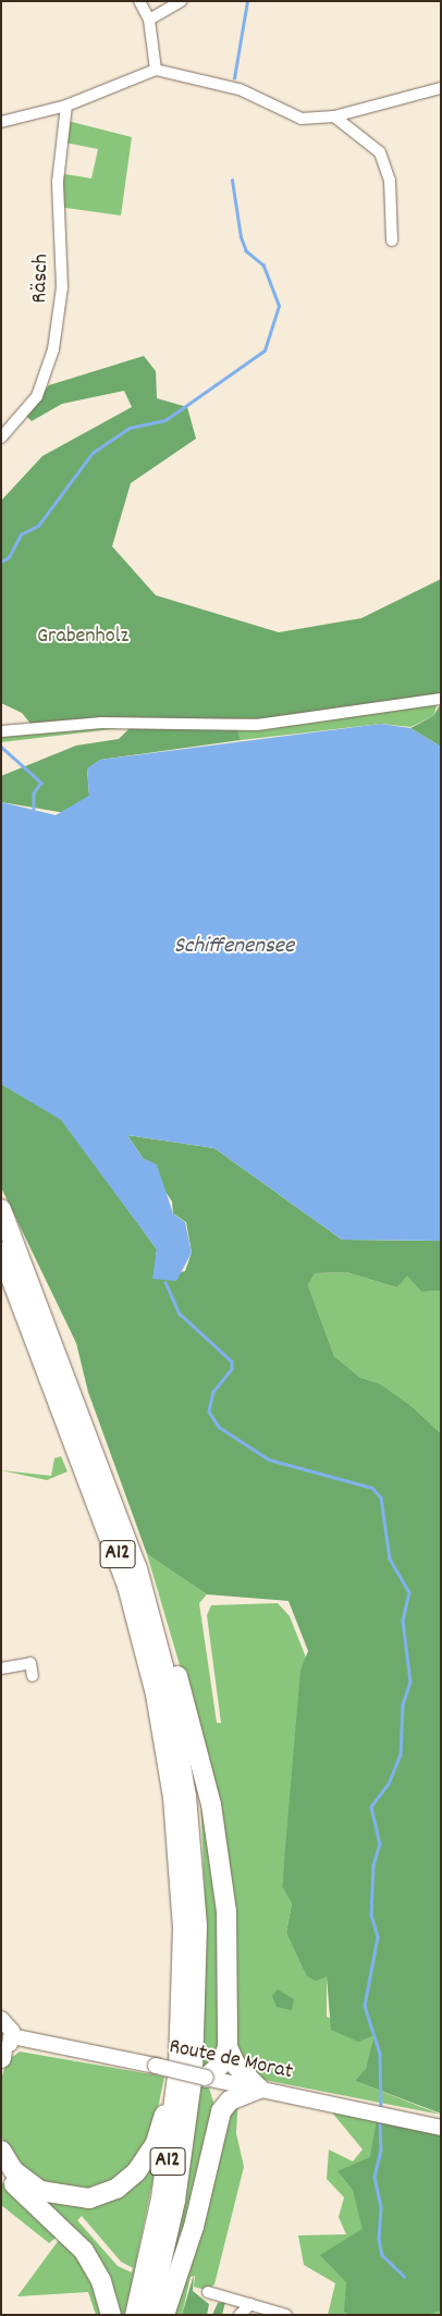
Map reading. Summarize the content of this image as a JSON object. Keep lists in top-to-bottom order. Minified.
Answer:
{"streets":{"highway":["A12"],"main road":["Route de Morat"],"street":["Räsch"]},"water":["Schiffenensee"],"parks":["Grabenholz"]}
